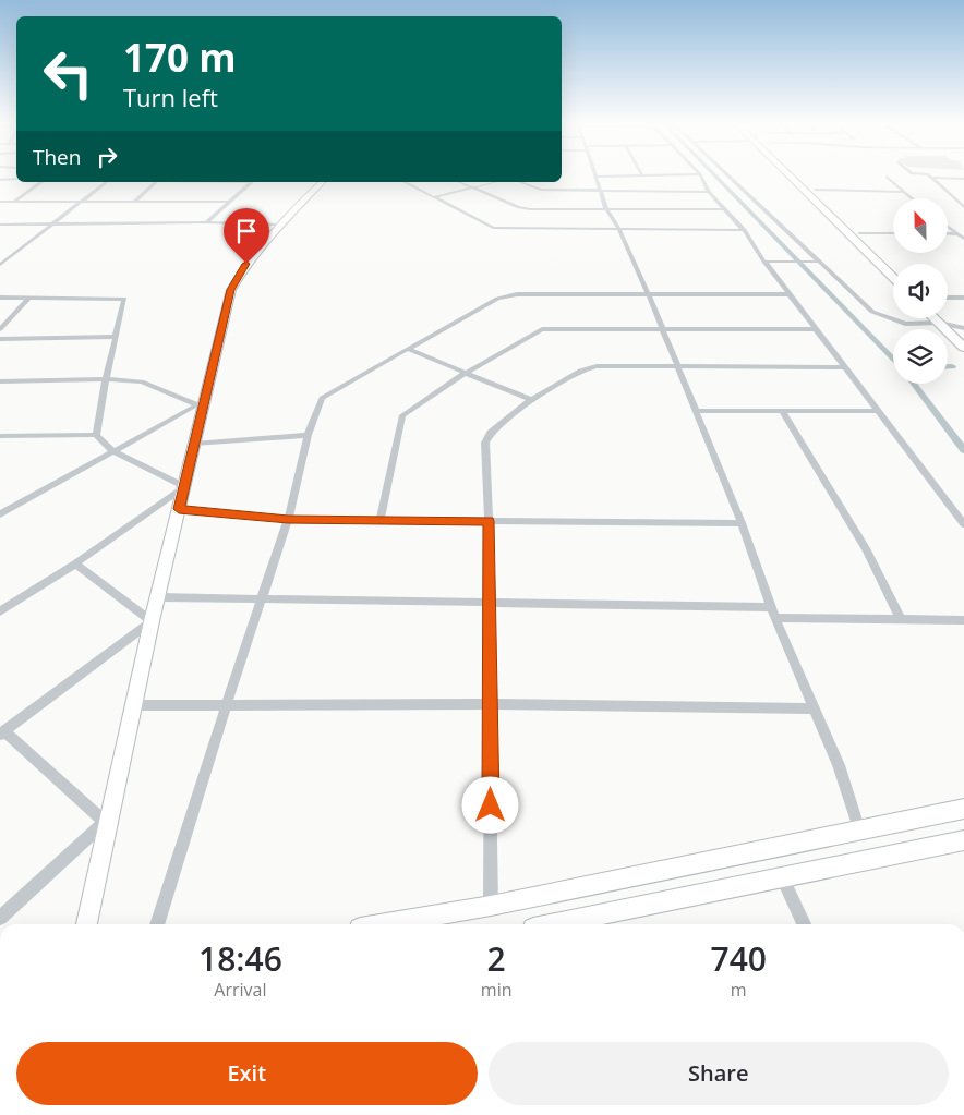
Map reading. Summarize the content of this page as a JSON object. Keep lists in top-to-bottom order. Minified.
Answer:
{"north":"top","page":{"turn":["170 m","Turn left"],"then":"Then","eta":["18:46","Arrival","2","min","740","m"],"buttons":["Exit","Share"]}}
